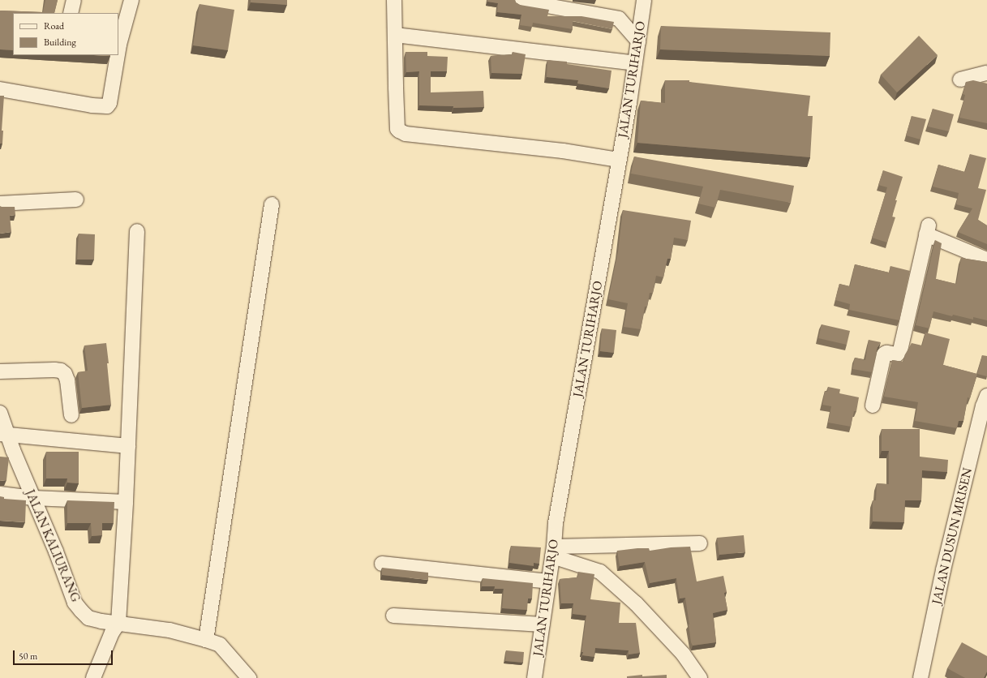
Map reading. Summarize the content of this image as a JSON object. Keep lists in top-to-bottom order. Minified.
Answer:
{"streets":{"street":["JALAN TURIHARJO","JALAN DUSUN MRISEN","JALAN KALIURANG"]},"legend":["Road","Building"],"scale_bar":"50 m"}
